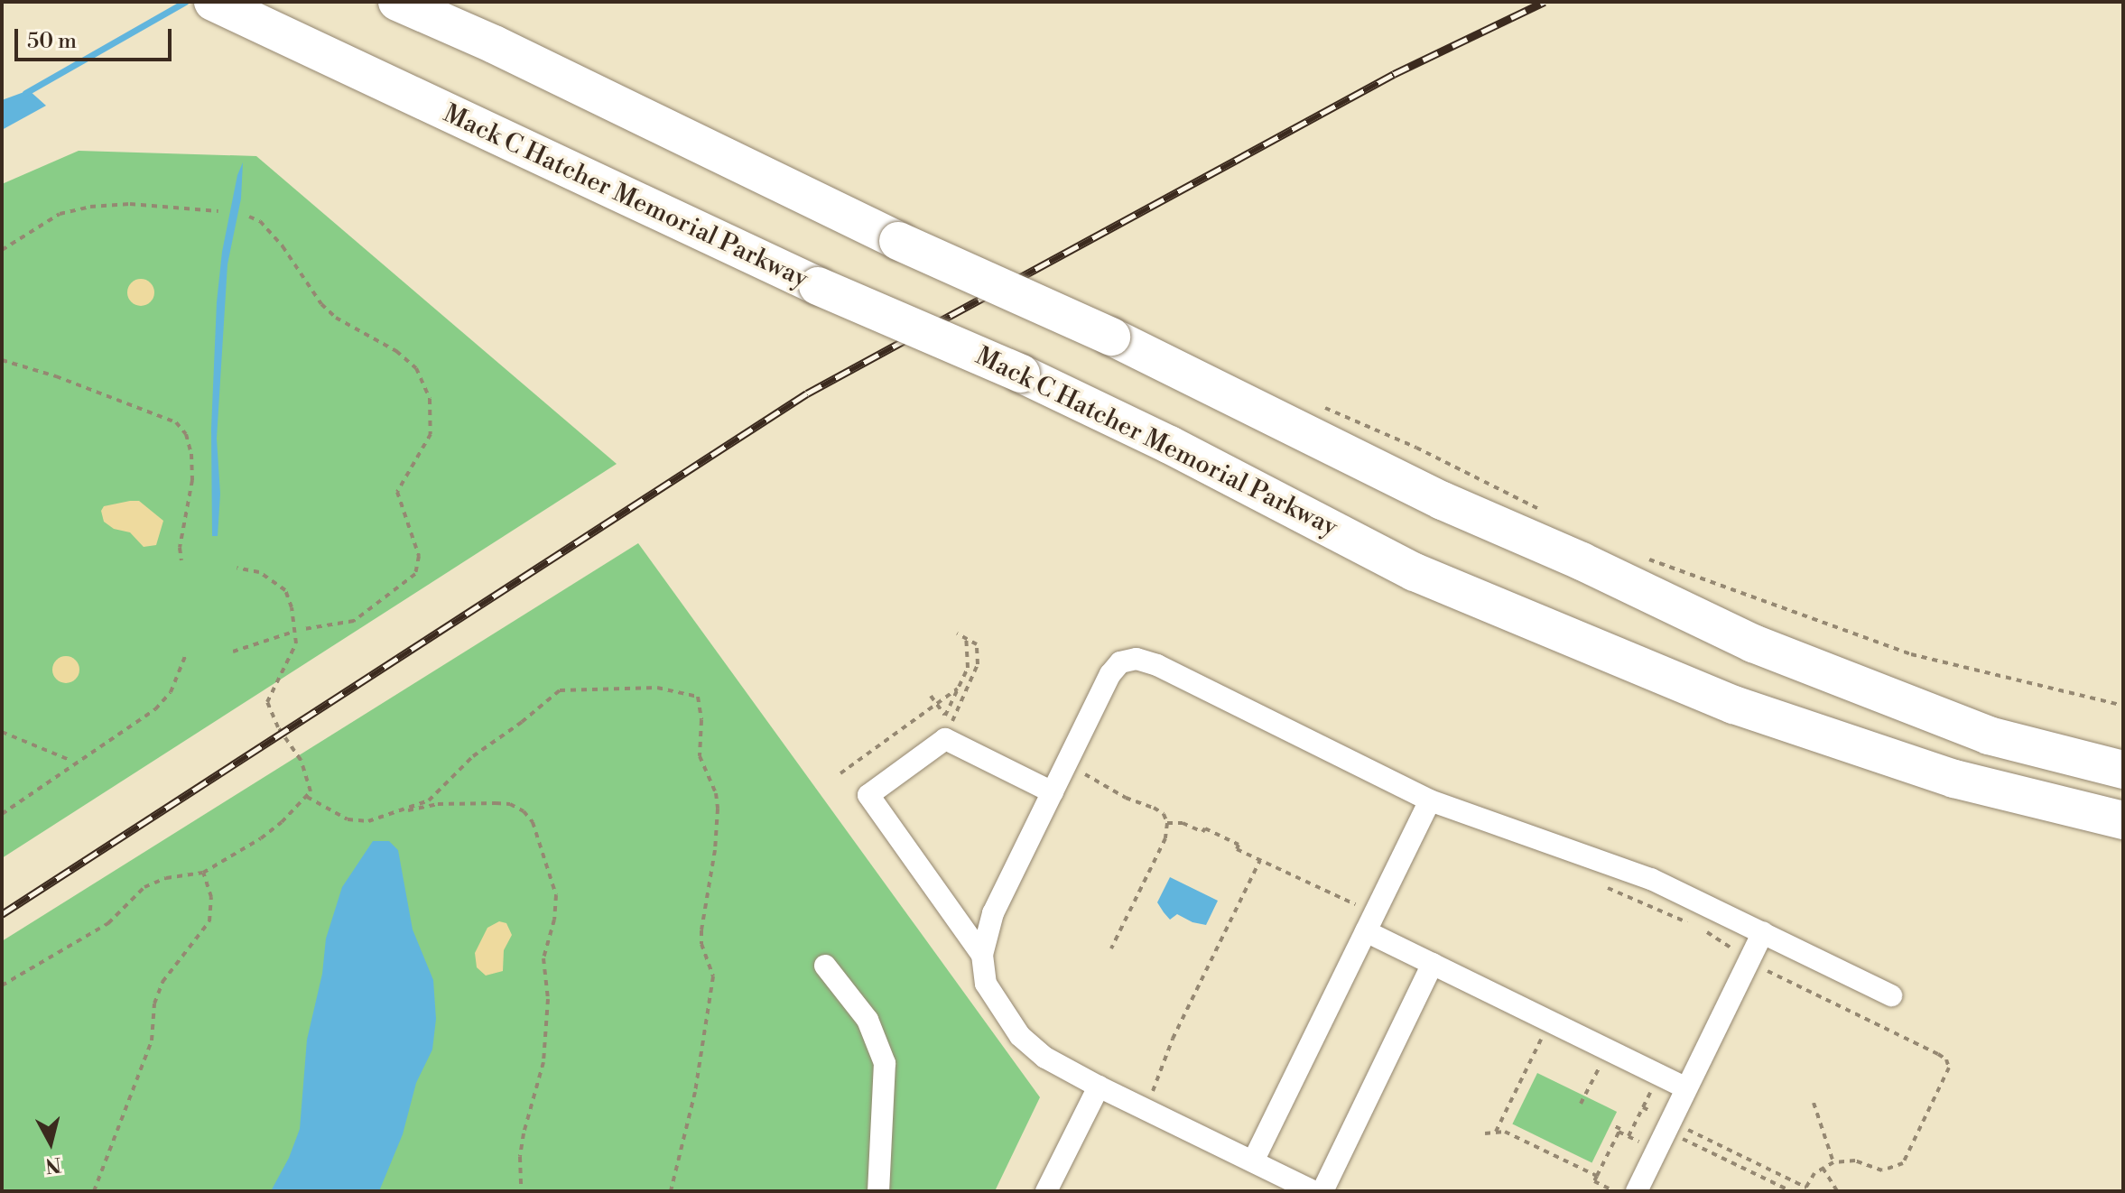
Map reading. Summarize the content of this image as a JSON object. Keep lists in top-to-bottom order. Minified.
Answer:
{"streets":{"highway":["Mack C Hatcher Memorial Parkway"]},"scale_bar":"50 m","north":"bottom"}
